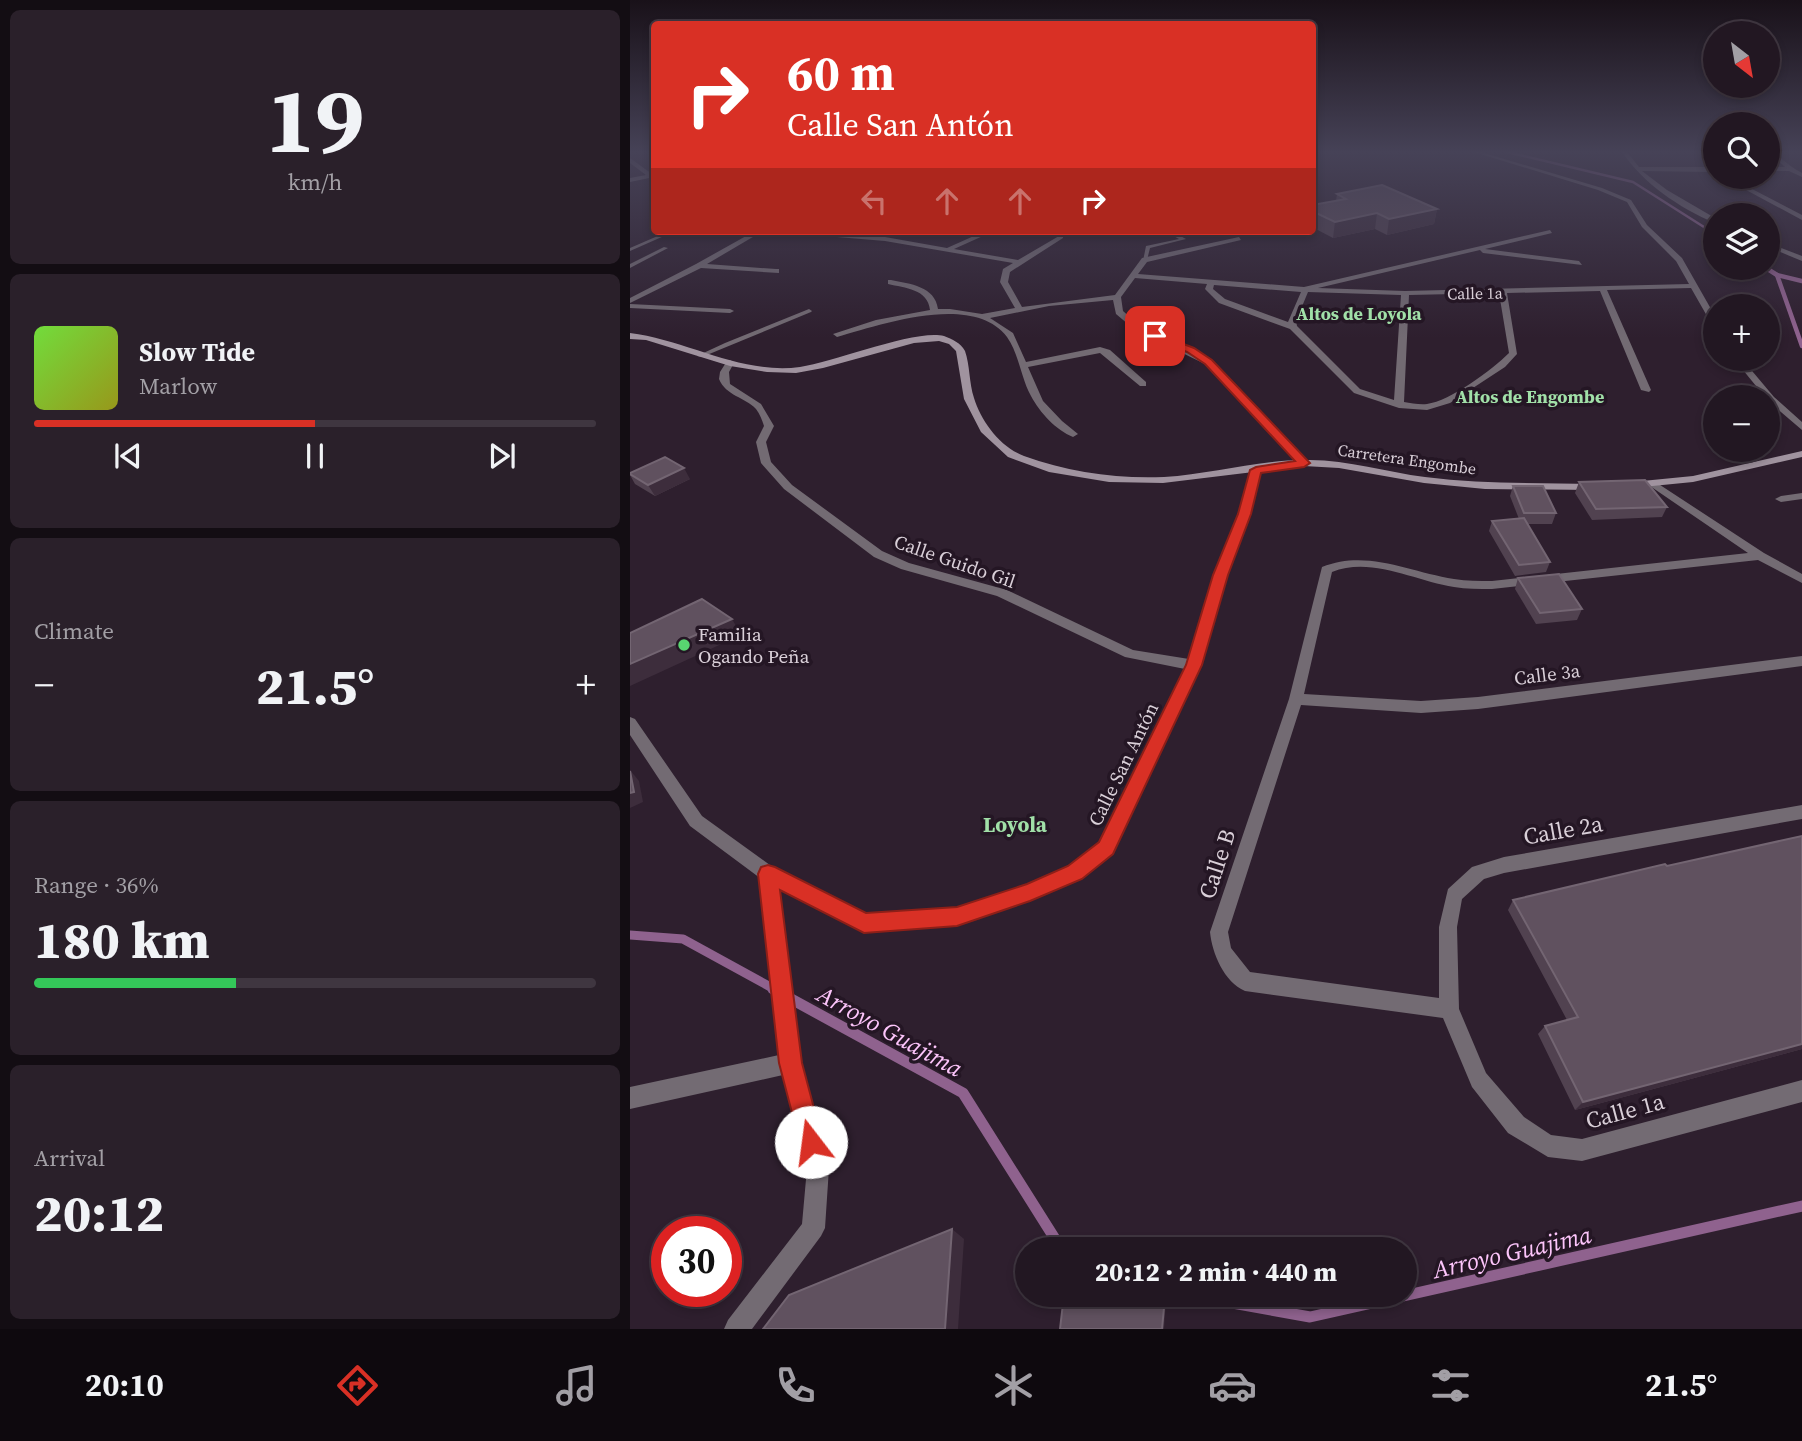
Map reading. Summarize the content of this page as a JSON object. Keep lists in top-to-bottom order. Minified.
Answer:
{"streets":{"street":["Calle 1a","Carretera Engombe","Calle Guido Gil","Calle 3a","Calle San Antón","Calle 2a","Calle B"]},"crossings":[["Calle 1a","Calle 2a"],["Calle 1a","Calle B"],["Carretera Engombe","Calle Guido Gil"],["Carretera Engombe","Calle San Antón"],["Calle Guido Gil","Calle San Antón"],["Calle 3a","Calle B"],["Calle 2a","Calle B"]],"districts":["Altos de Loyola","Altos de Engombe","Loyola"],"water":["Arroyo Guajima"],"places":["Familia Ogando Peña"],"north":"bottom right","page":{"tile":[["19","km/h"],"Climate",["Range · 36%","180 km"],["Arrival","20:12"]],"map_buttons":["+","−"],"turn":["60 m","Calle San Antón"],"song":["Slow Tide","Marlow"],"heat":["−","21.5°","+"],"limit":"30","trip":"20:12 · 2 min · 440 m","tabs":["20:10","21.5°"]}}
